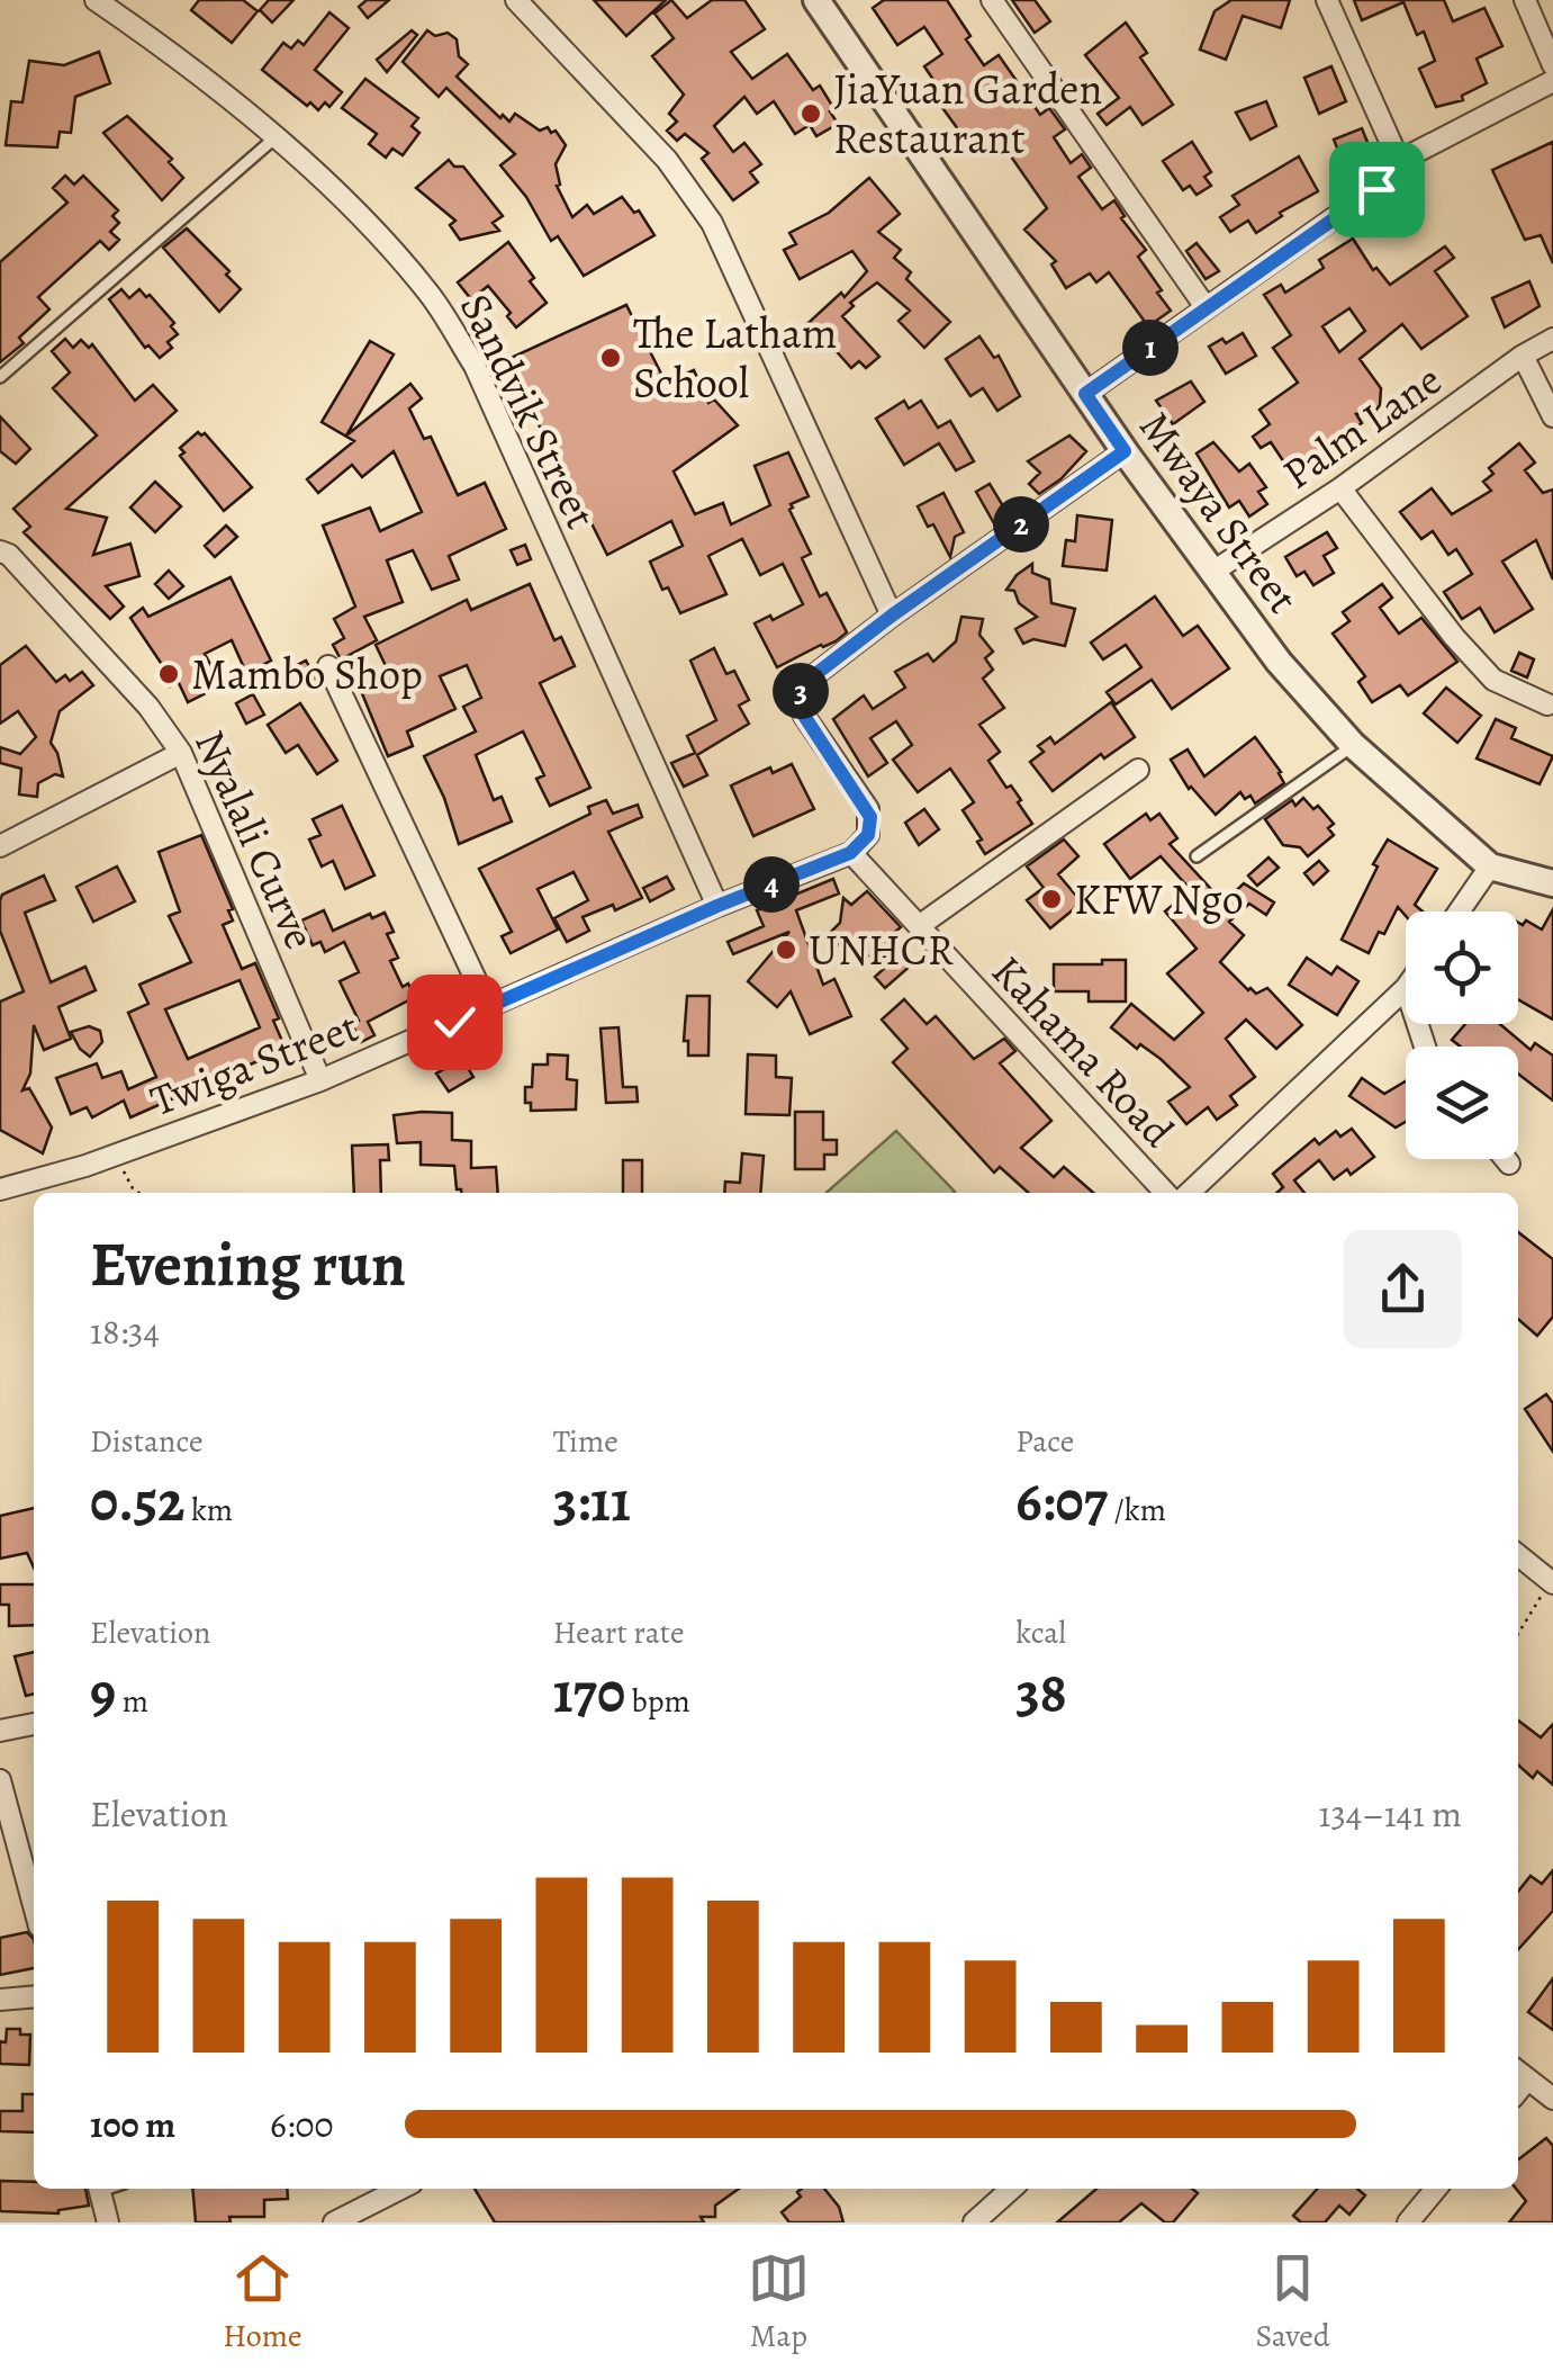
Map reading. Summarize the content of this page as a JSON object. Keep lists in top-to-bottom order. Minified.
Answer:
{"streets":{"street":["Sandvik Street","Palm Lane","Mwaya Street","Nyalali Curve","Kahama Road","Twiga Street"]},"crossings":[["Sandvik Street","Twiga Street"],["Palm Lane","Mwaya Street"],["Nyalali Curve","Twiga Street"],["Kahama Road","Twiga Street"]],"places":["JiaYuan Garden Restaurant","The Latham School","Mambo Shop","KFW Ngo","UNHCR"],"page":{"pins":["1","2","3","4"],"heading":["Evening run","18:34"],"stats":[["Distance","0.52 km"],["Time","3:11"],["Pace","6:07 /km"],["Elevation","9 m"],["Heart rate","170 bpm"],["kcal","38"]],"chart":["Elevation","134–141 m"],"list":[{"name":"100 m","note":"6:00"}],"tabs":["Home","Map","Saved"]}}
